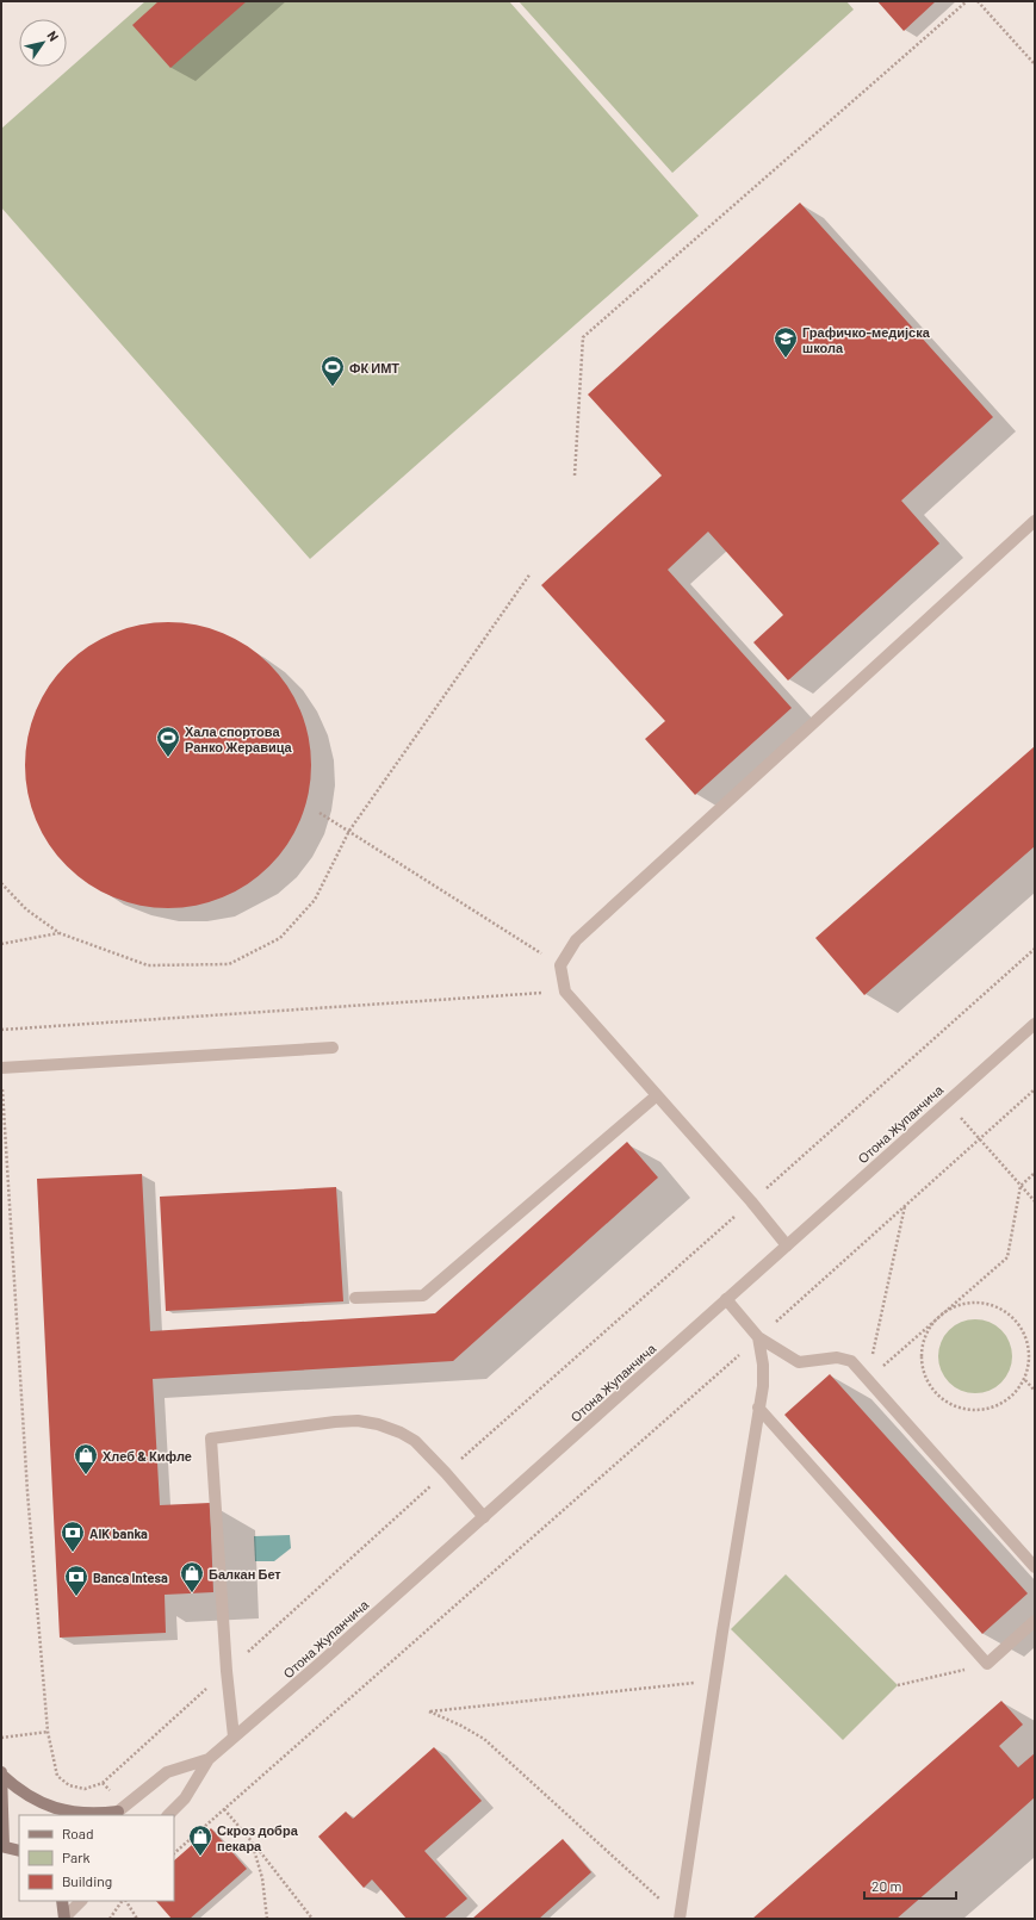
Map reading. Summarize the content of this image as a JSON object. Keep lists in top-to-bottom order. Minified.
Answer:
{"streets":{"street":["Отона Жупанчича"]},"places":{"school or university":["Графичко-медијска школа"],"sports":["ФК ИМТ","Хала спортова Ранко Жеравица"],"shop":["Хлеб & Кифле","Балкан Бет","Скроз добра пекара"],"bank":["AIK banka","Banca Intesa"]},"legend":["Road","Park","Building"],"scale_bar":"20 m","north":"top right"}
